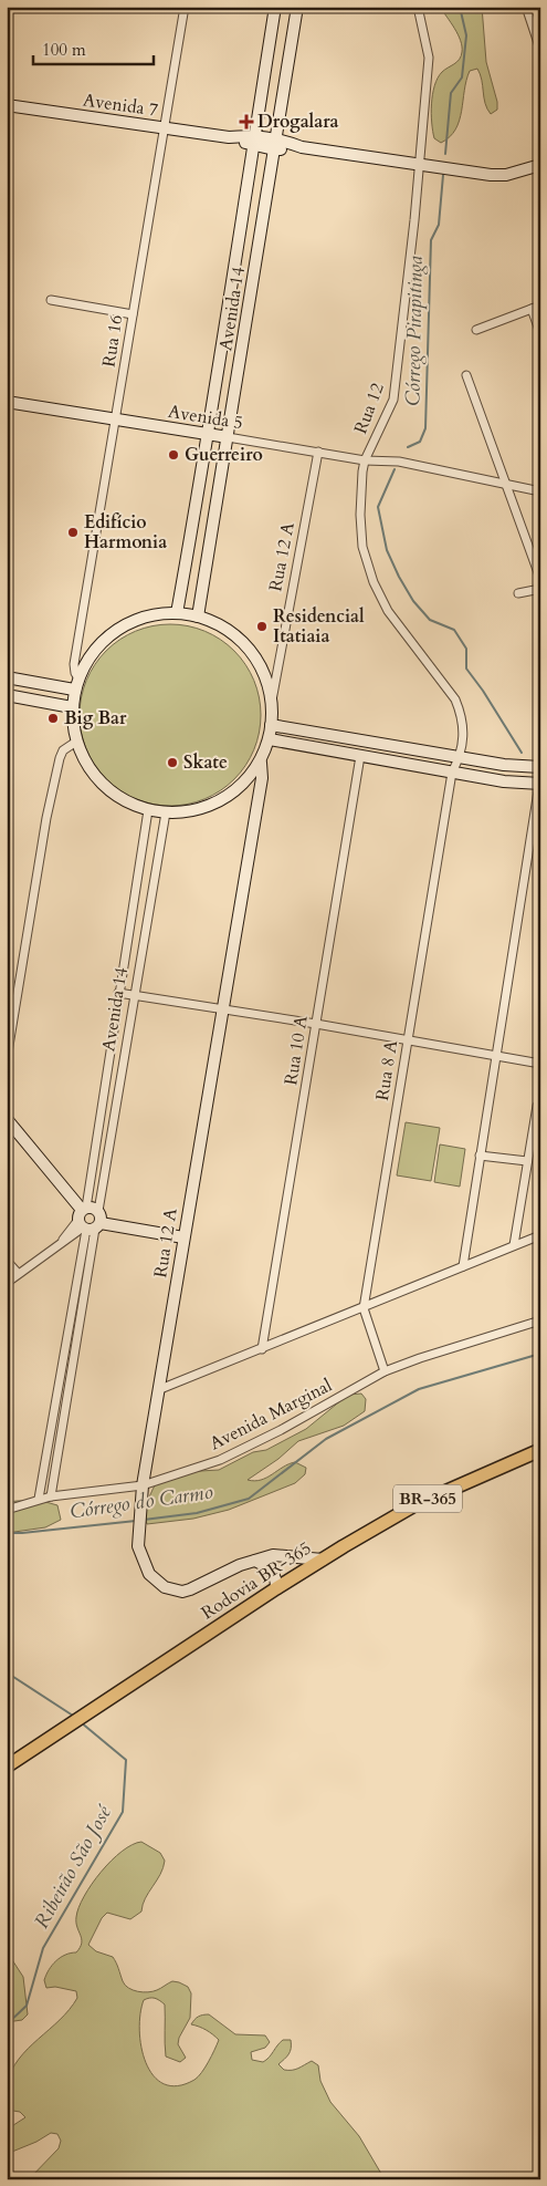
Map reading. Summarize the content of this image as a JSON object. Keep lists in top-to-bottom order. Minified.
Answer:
{"streets":{"main road":["Avenida 7","Avenida 14","Avenida 5","Rua 12 A","BR-365","Rodovia BR-365"],"street":["Rua 16","Rua 12","Rua 10 A","Rua 8 A","Avenida Marginal"]},"crossings":[["Avenida 7","Avenida 14"],["Avenida 7","Rua 16"],["Avenida 7","Rua 12"],["Avenida 14","Avenida 5"],["Avenida 14","Avenida Marginal"],["Rua 16","Avenida 5"],["Rua 12","Avenida 5"],["Rua 12","Rua 8 A"],["Avenida 5","Rua 12 A"],["Rua 12 A","Avenida Marginal"],["Rua 12 A","Rodovia BR-365"],["Rua 8 A","Avenida Marginal"]],"water":["Córrego Pirapitinga","Córrego do Carmo","Ribeirão São José"],"places":{"health":["Drogalara"],"other":["Guerreiro","Edifício Harmonia","Residencial Itatiaia","Big Bar","Skate"]},"scale_bar":"100 m"}
